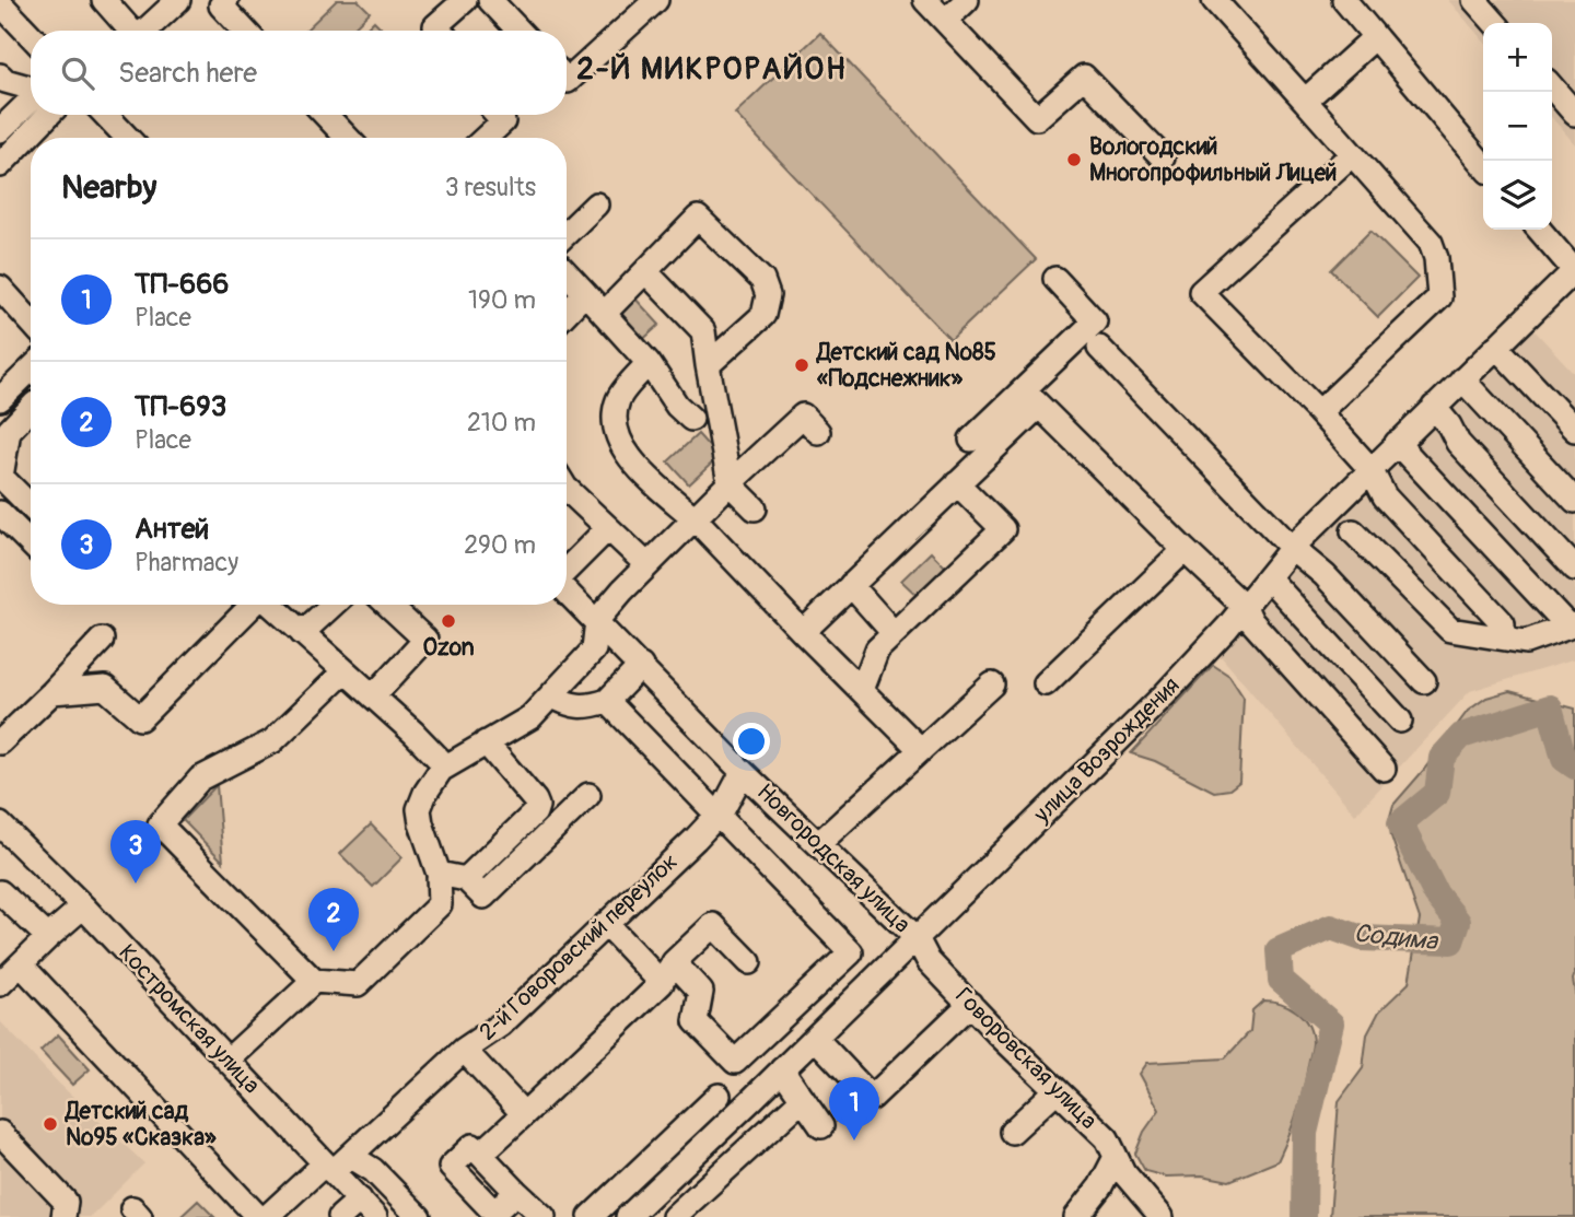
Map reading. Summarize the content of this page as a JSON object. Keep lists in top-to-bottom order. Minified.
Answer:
{"streets":{"street":["улица Возрождения","Новгородская улица","2-й Говоровский переулок","Костромская улица","Говоровская улица"]},"crossings":[["улица Возрождения","Новгородская улица"],["улица Возрождения","Говоровская улица"],["Новгородская улица","2-й Говоровский переулок"],["Новгородская улица","Говоровская улица"],["2-й Говоровский переулок","Костромская улица"]],"districts":["2-Й МИКРОРАЙОН"],"water":["Содима"],"places":["Вологодский Многопрофильный Лицей","Детский сад №85 «Подснежник»","Ozon","Детский сад №95 «Сказка»"],"page":{"map_buttons":["+","−"],"search":"Search here","heading":["Nearby","3 results"],"list":[{"mark":"1","name":"ТП-666","note":"Place","value":"190 m"},{"mark":"2","name":"ТП-693","note":"Place","value":"210 m"},{"mark":"3","name":"Антей","note":"Pharmacy","value":"290 m"}],"pins":["3","2","1"]}}
